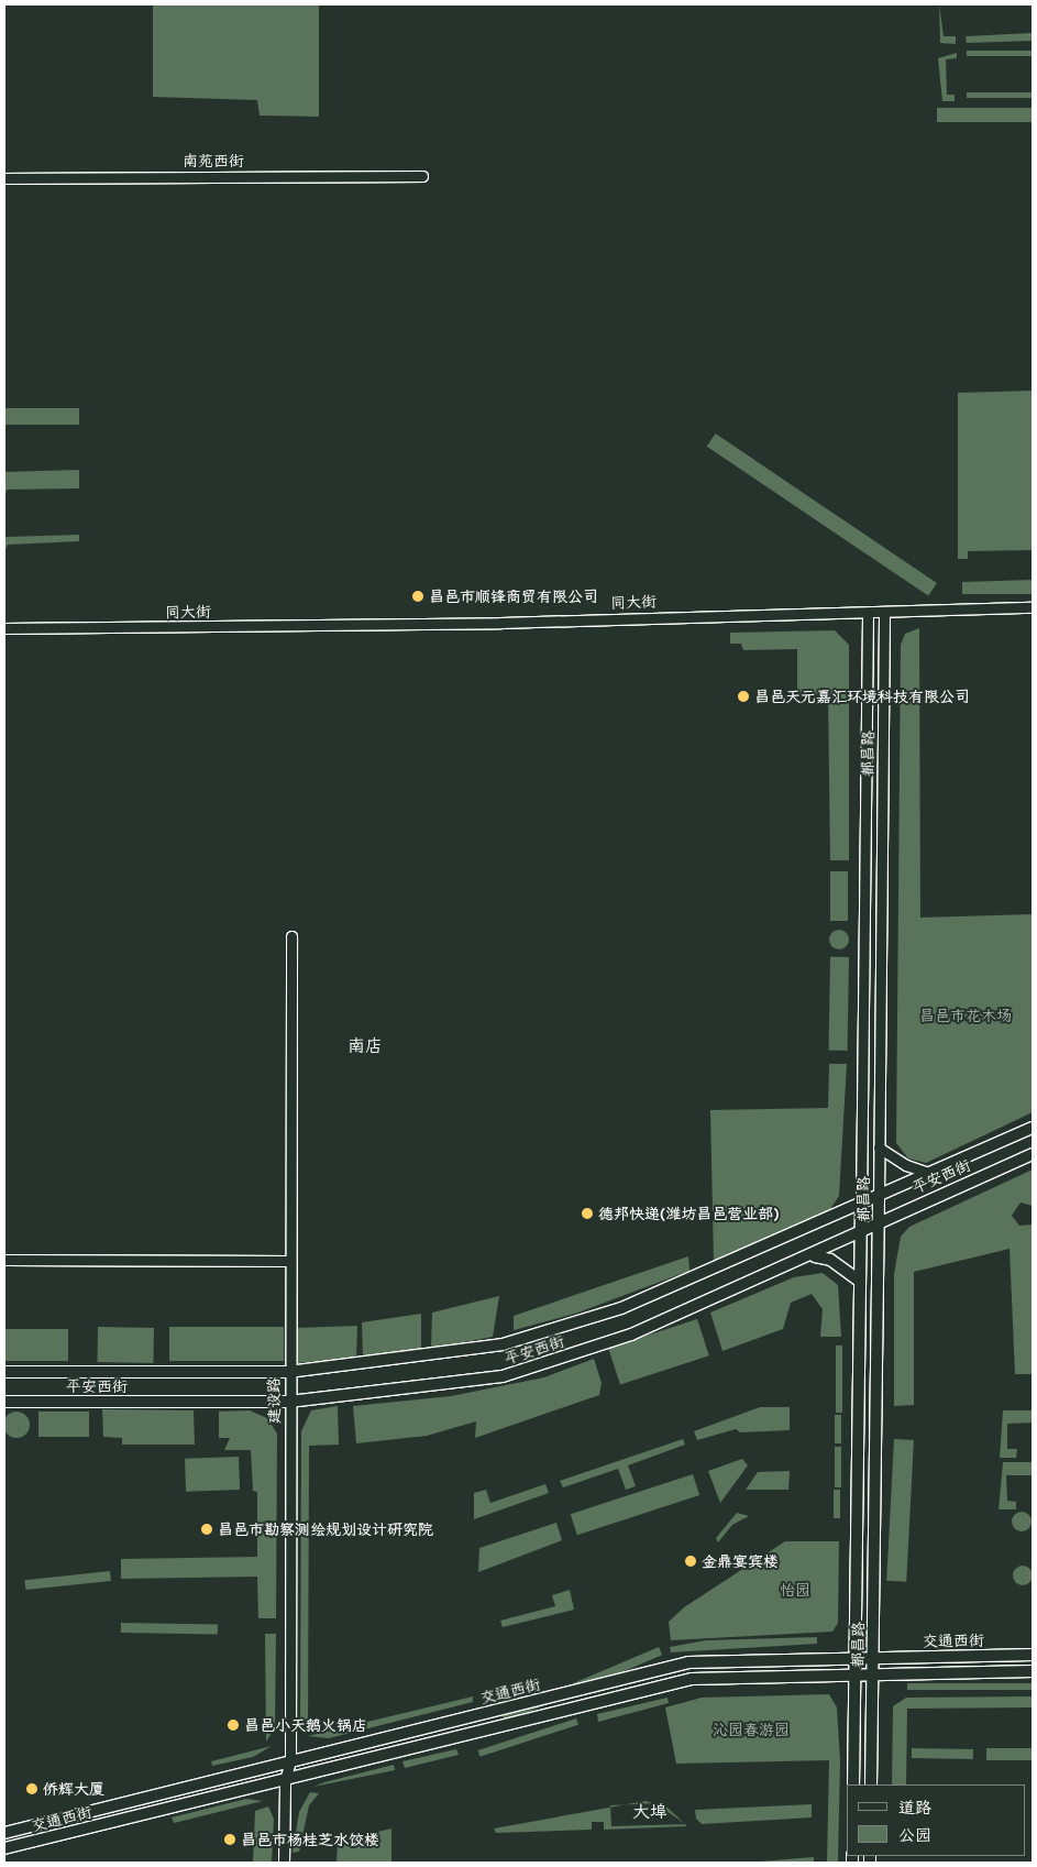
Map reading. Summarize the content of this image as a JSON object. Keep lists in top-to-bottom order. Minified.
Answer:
{"streets":{"main road":["都昌路","平安西街","交通西街"],"street":["南苑西街","同大街","建设路"]},"crossings":[["同大街","都昌路"],["都昌路","平安西街"],["都昌路","交通西街"],["平安西街","建设路"],["建设路","交通西街"]],"districts":["南店","大埠"],"parks":["昌邑市花木场","怡园","沁园春游园"],"places":["昌邑市顺锋商贸有限公司","昌邑天元嘉汇环境科技有限公司","德邦快递(潍坊昌邑营业部)","昌邑市勘察测绘规划设计研究院","金鼎宴宾楼","昌邑小天鹅火锅店","侨辉大厦","昌邑市杨桂芝水饺楼"],"legend":["道路","公园"]}
